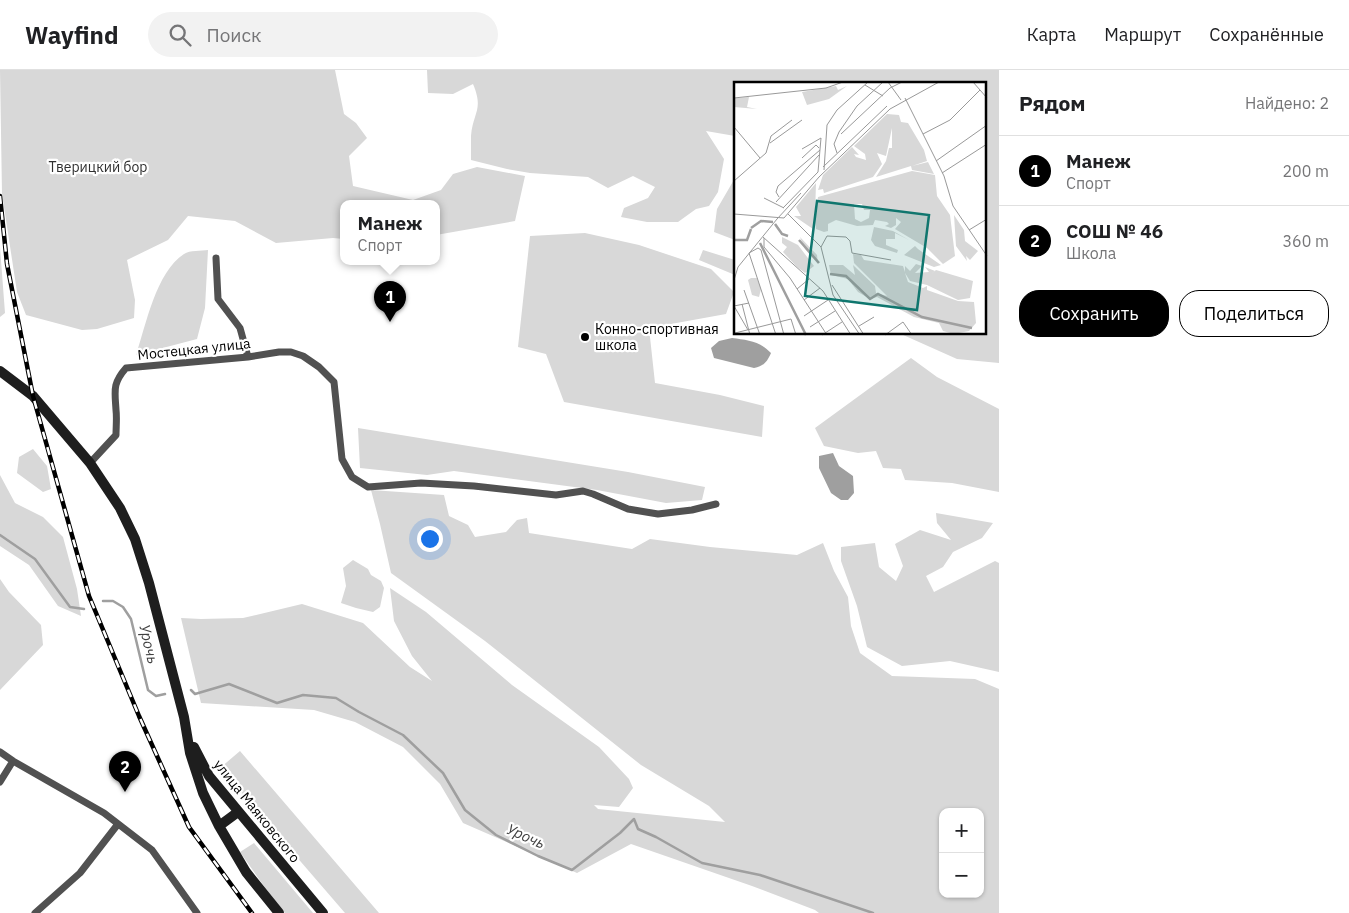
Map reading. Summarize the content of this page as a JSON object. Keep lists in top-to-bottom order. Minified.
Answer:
{"streets":{"main road":["улица Маяковского"],"street":["Мостецкая улица"]},"water":["Урочь"],"parks":["Тверицкий бор"],"places":["Конно-спортивная школа"],"page":{"header":"Wayfind","search":"Поиск","nav":["Карта","Маршрут","Сохранённые"],"heading":["Рядом","Найдено: 2"],"list":[{"mark":"1","name":"Манеж","note":"Спорт","value":"200 m"},{"mark":"2","name":"СОШ № 46","note":"Школа","value":"360 m"}],"popup":["Манеж","Спорт"],"buttons":["Сохранить","Поделиться"],"pins":["1","2"],"map_buttons":["+","−"]}}
